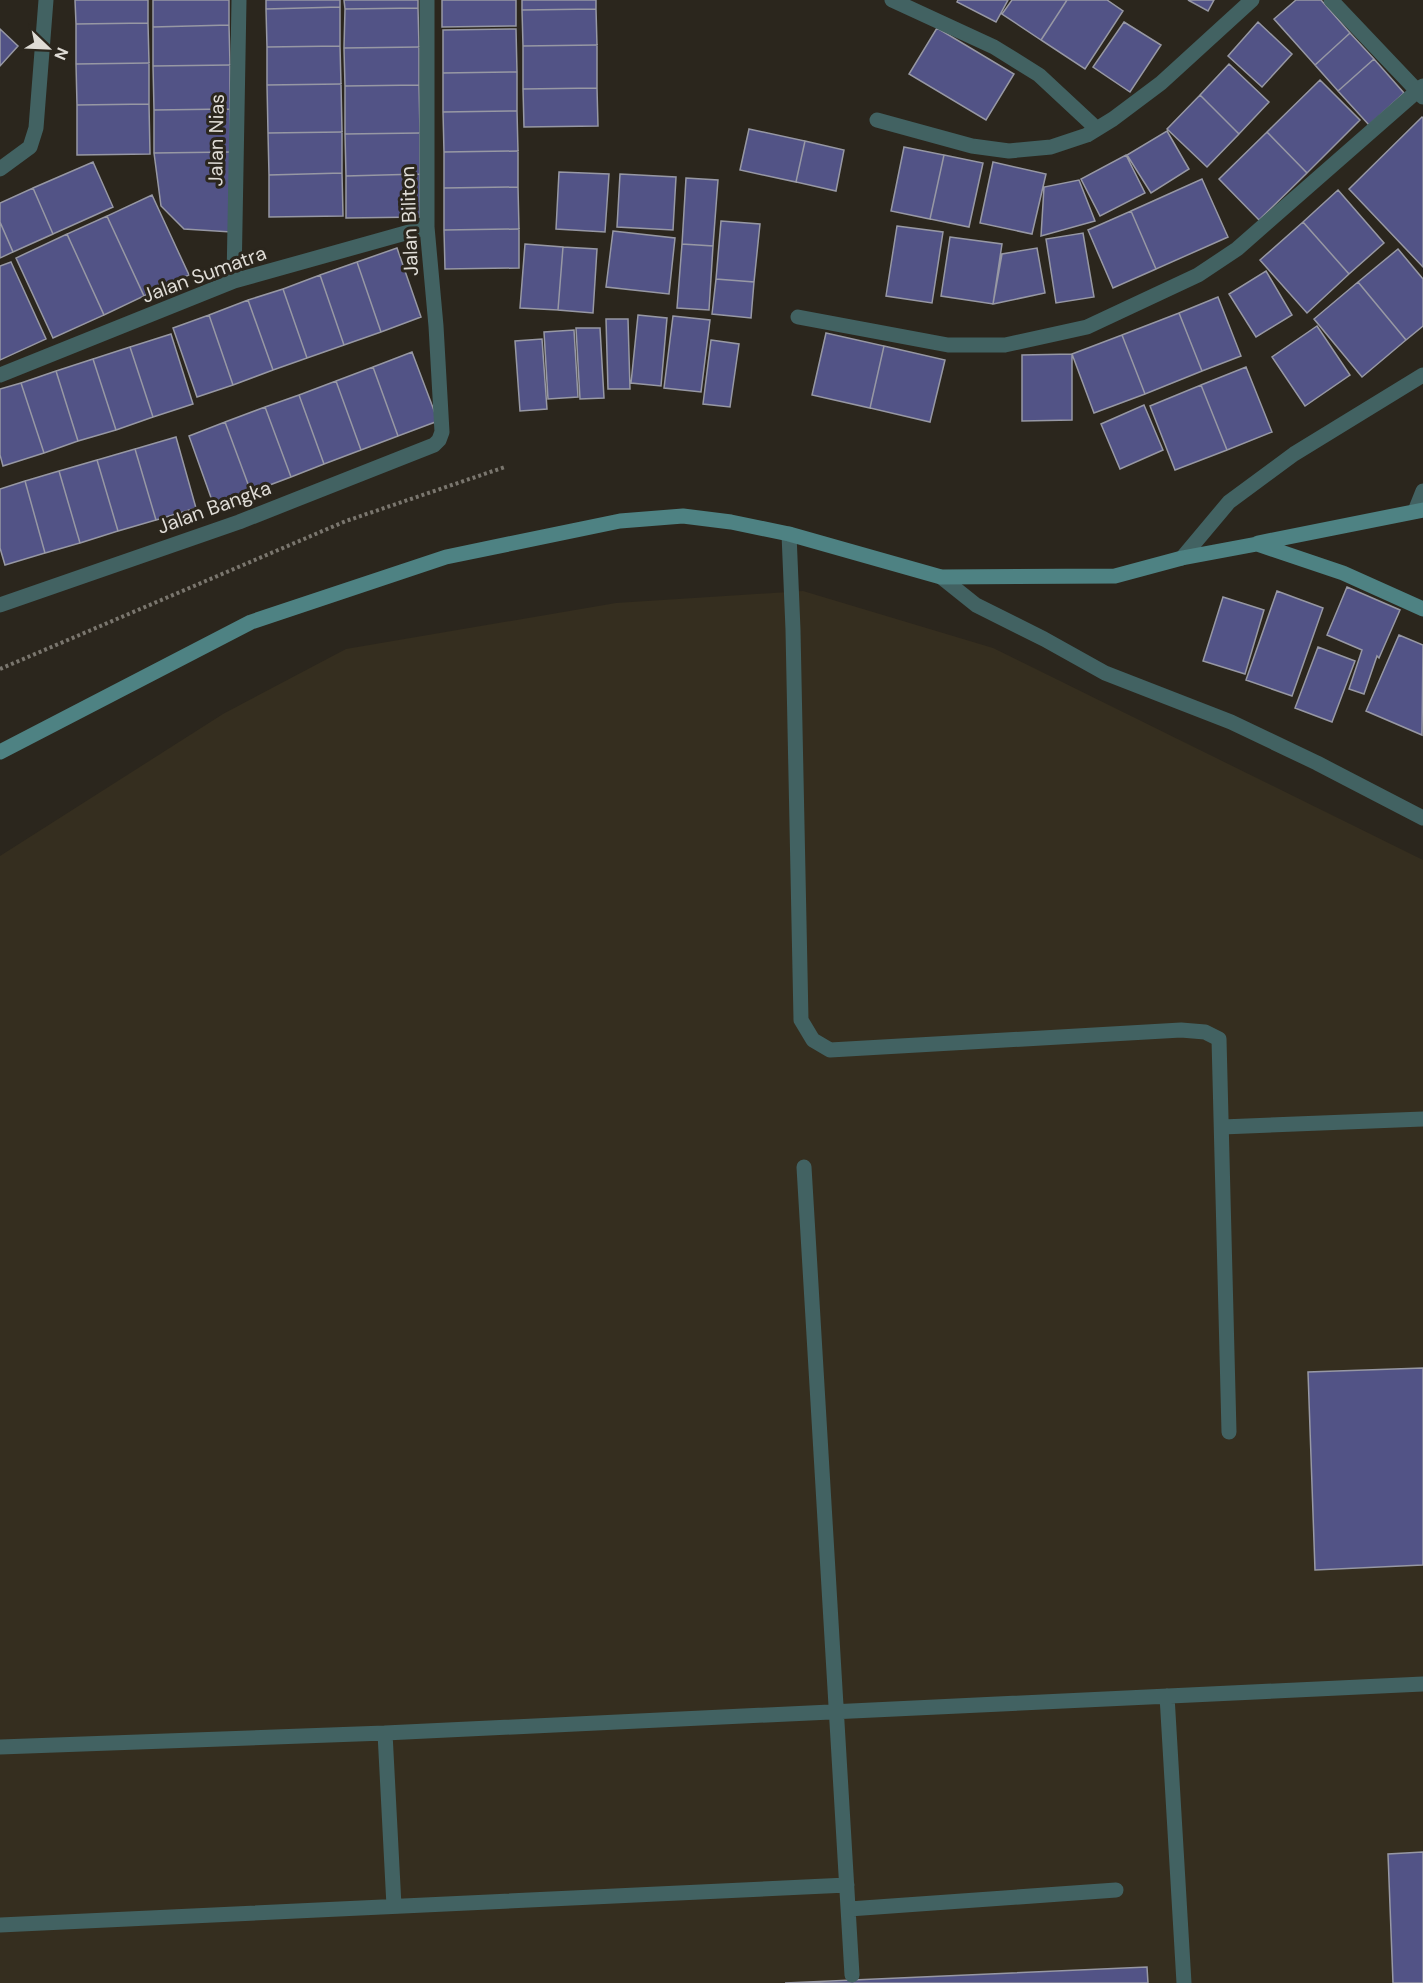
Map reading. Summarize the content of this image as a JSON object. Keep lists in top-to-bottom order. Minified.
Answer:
{"streets":{"street":["Jalan Nias","Jalan Biliton","Jalan Sumatra","Jalan Bangka"]},"crossings":[["Jalan Nias","Jalan Sumatra"],["Jalan Biliton","Jalan Sumatra"],["Jalan Biliton","Jalan Bangka"]],"north":"bottom right"}
